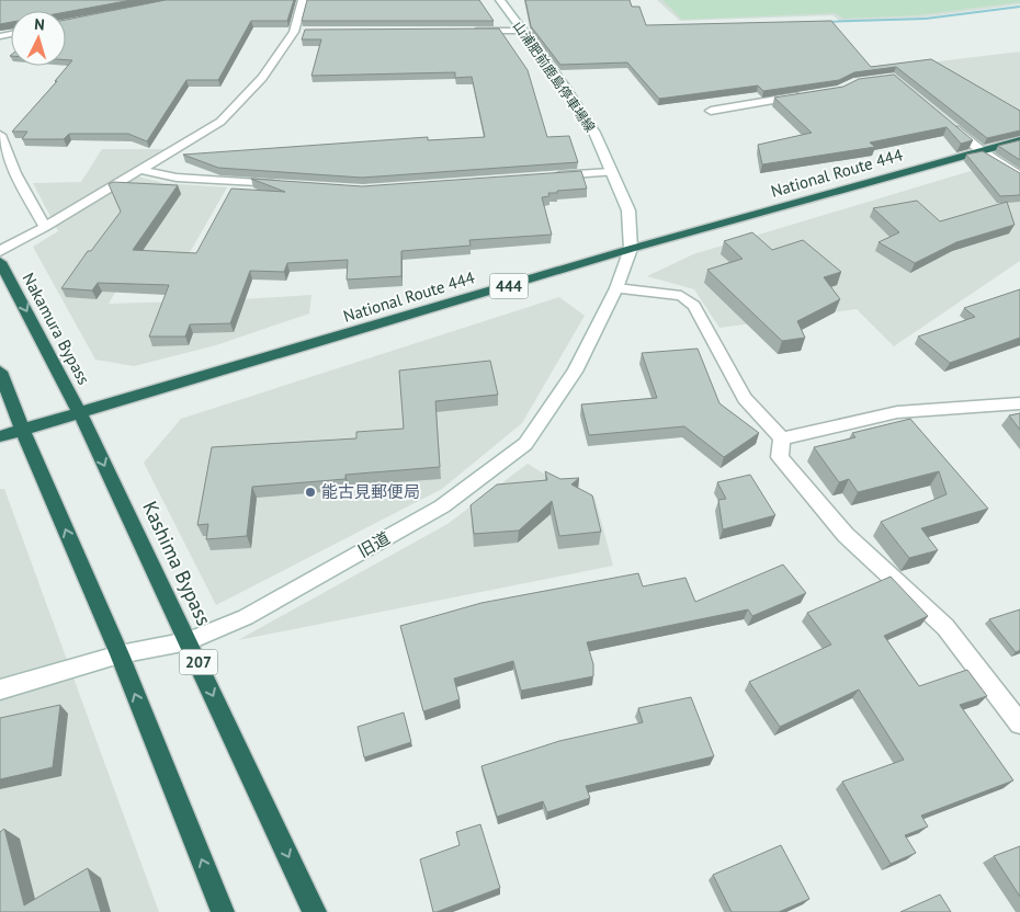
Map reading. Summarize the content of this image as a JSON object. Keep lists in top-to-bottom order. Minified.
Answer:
{"streets":{"highway":["National Route 444","444","Nakamura Bypass","Kashima Bypass","207"],"street":["山浦肥前鹿島停車場線","旧道"]},"crossings":[["山浦肥前鹿島停車場線","National Route 444"],["山浦肥前鹿島停車場線","旧道"],["National Route 444","Nakamura Bypass"],["National Route 444","旧道"],["National Route 444","Kashima Bypass"],["Nakamura Bypass","Kashima Bypass"],["旧道","Kashima Bypass"]],"places":["能古見郵便局"],"north":"top"}
